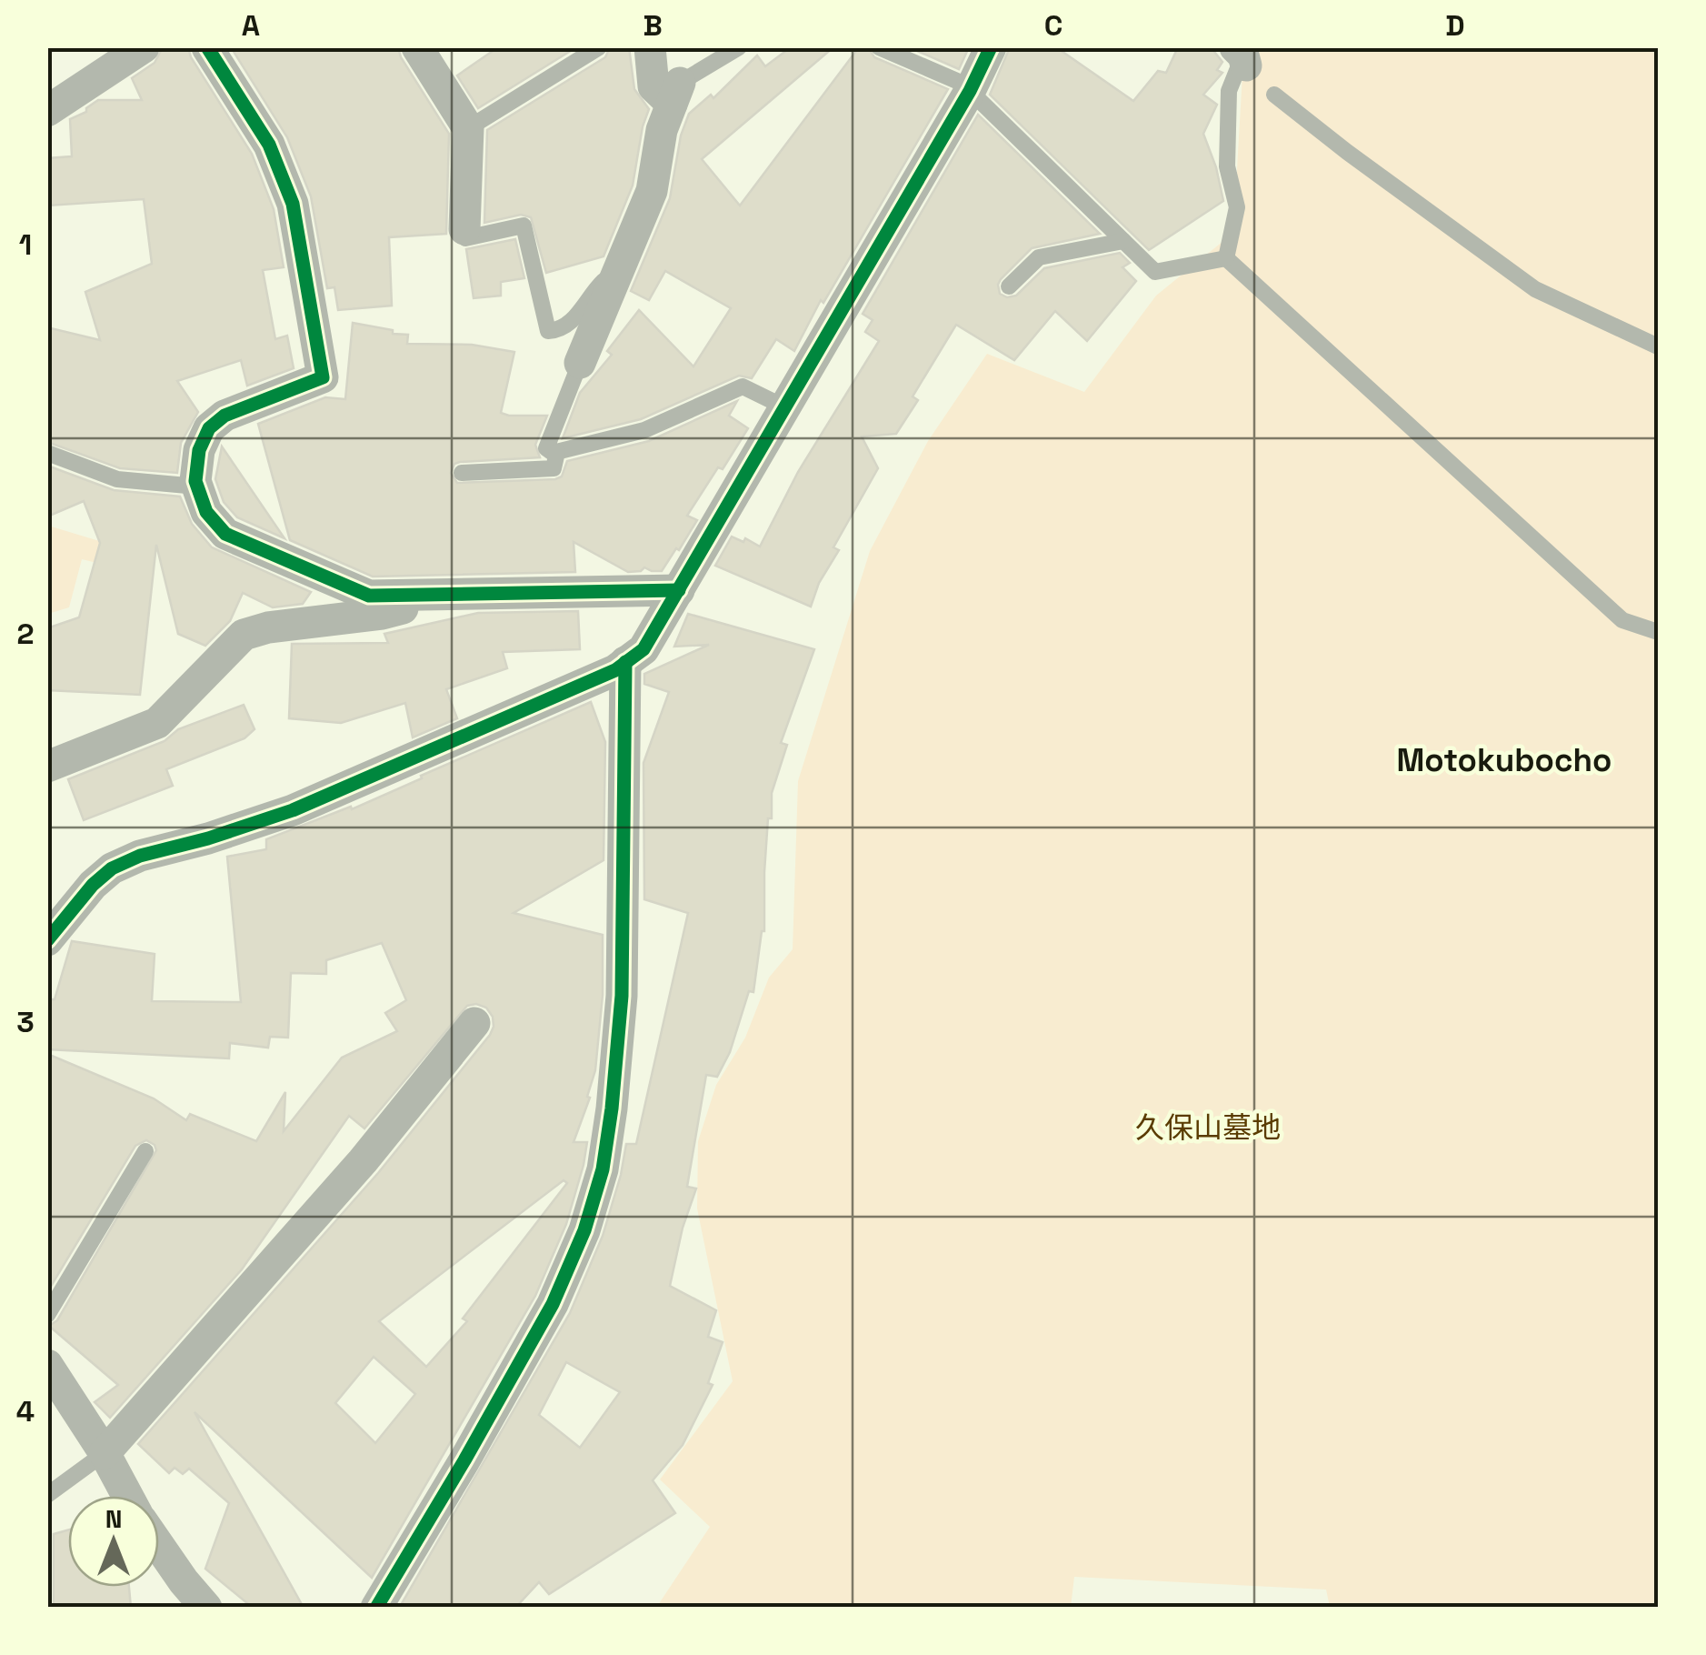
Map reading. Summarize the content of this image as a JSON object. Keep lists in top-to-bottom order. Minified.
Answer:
{"districts":["Motokubocho"],"parks":["久保山墓地"],"north":"top","grid":{"columns":["A","B","C","D"],"rows":["1","2","3","4"]}}
